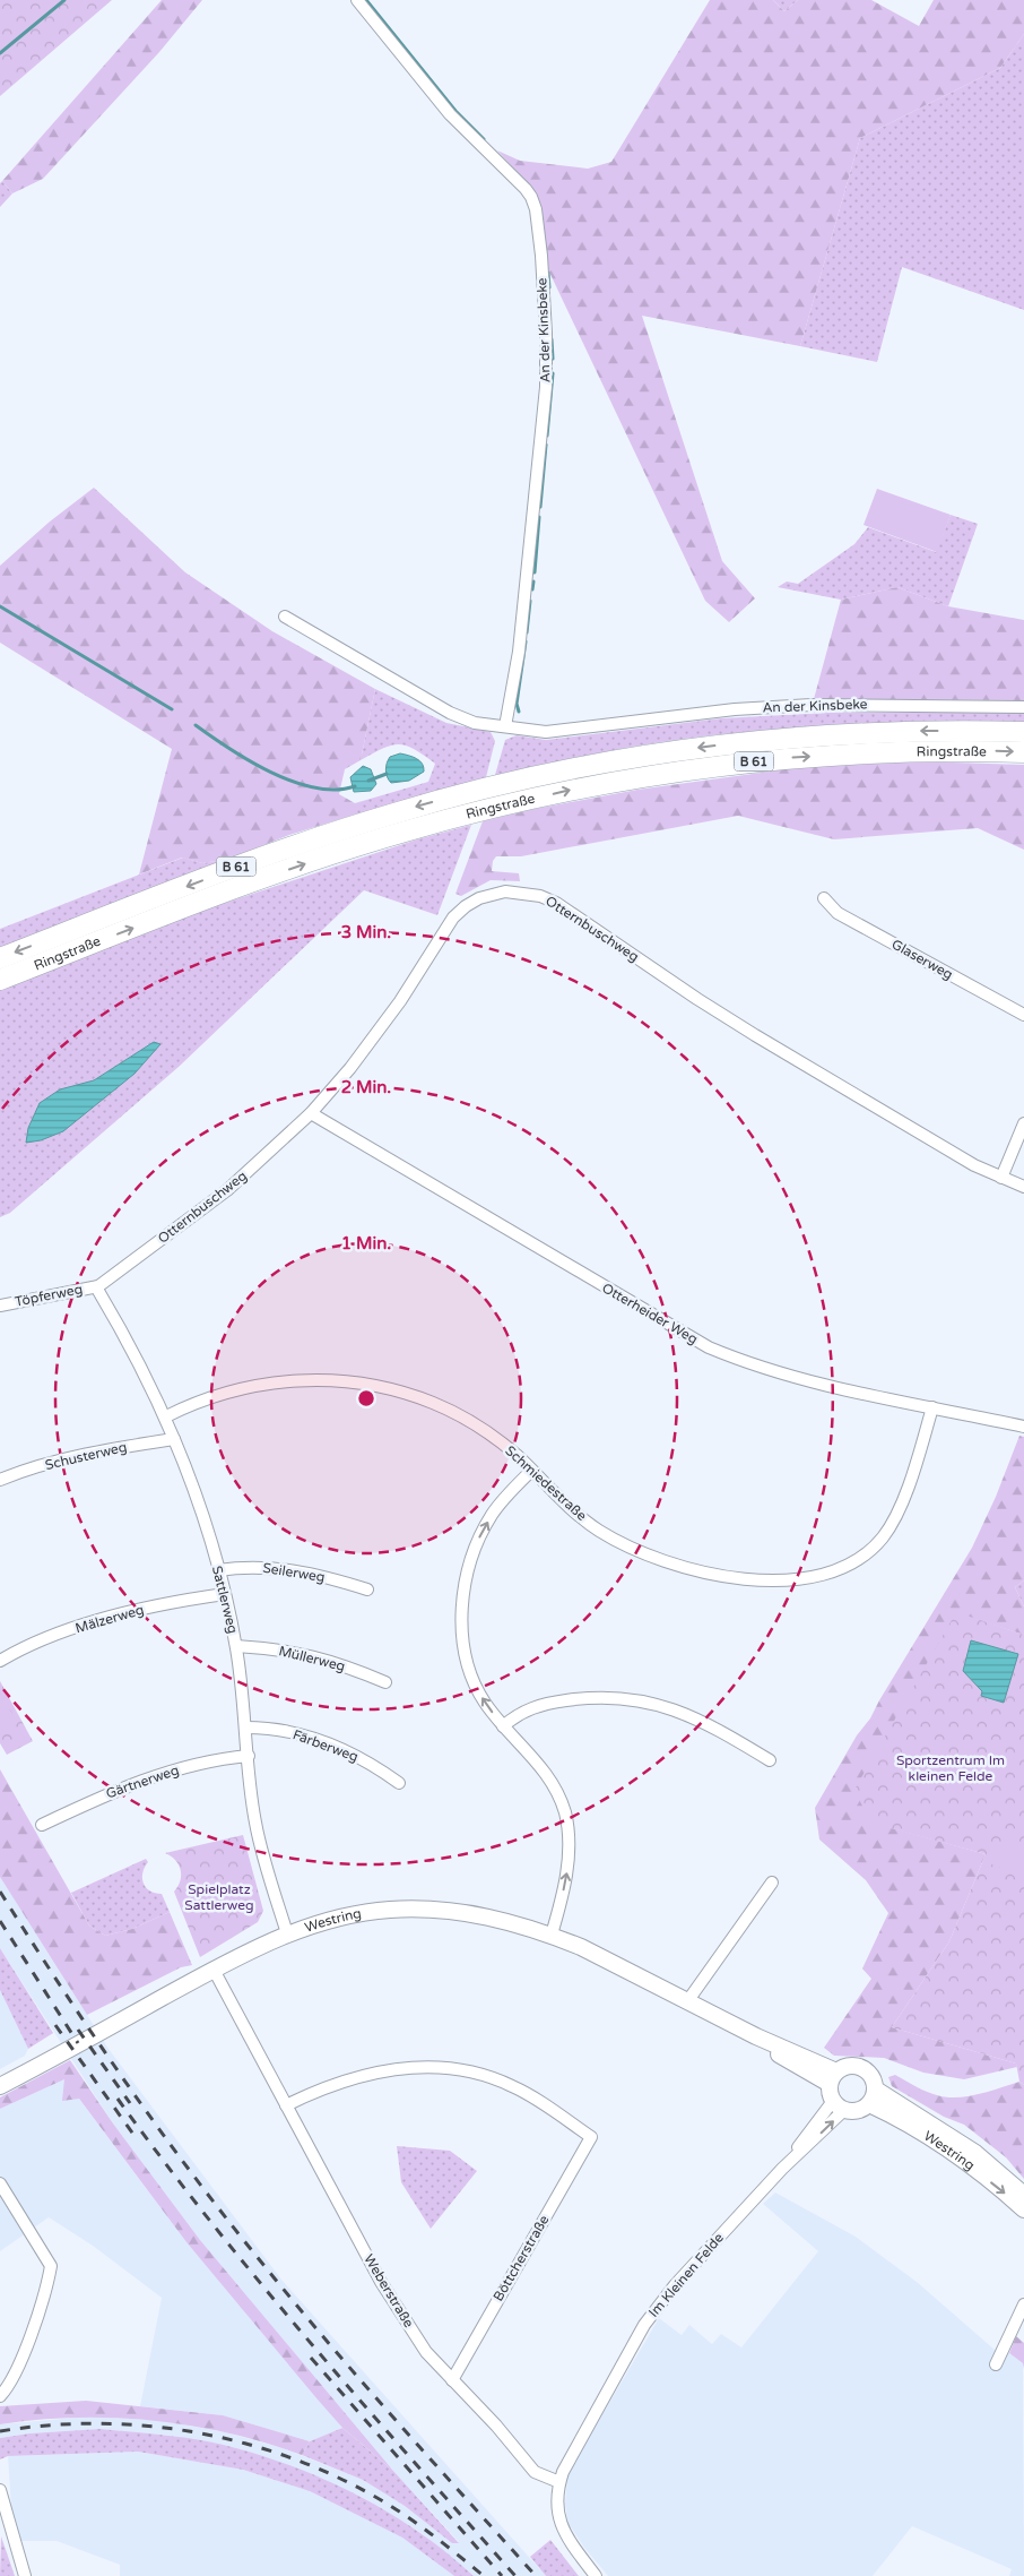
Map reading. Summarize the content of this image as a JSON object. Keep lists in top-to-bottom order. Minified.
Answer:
{"streets":{"highway":["Ringstraße","B 61"],"street":["An der Kinsbeke","Otternbuschweg","Glaserweg","Töpferweg","Otterheider Weg","Schusterweg","Schmiedestraße","Seilerweg","Sattlerweg","Mälzerweg","Müllerweg","Färberweg","Gärtnerweg","Westring","Böttcherstraße","Im Kleinen Felde","Weberstraße"]},"crossings":[["Otternbuschweg","Töpferweg"],["Otternbuschweg","Otterheider Weg"],["Otternbuschweg","Sattlerweg"],["Töpferweg","Sattlerweg"],["Otterheider Weg","Schmiedestraße"],["Schusterweg","Sattlerweg"],["Schmiedestraße","Sattlerweg"],["Seilerweg","Sattlerweg"],["Sattlerweg","Mälzerweg"],["Sattlerweg","Müllerweg"],["Sattlerweg","Färberweg"],["Sattlerweg","Gärtnerweg"],["Sattlerweg","Westring"],["Westring","Im Kleinen Felde"],["Westring","Weberstraße"],["Böttcherstraße","Weberstraße"],["Im Kleinen Felde","Weberstraße"]],"parks":["Sportzentrum Im kleinen Felde","Spielplatz Sattlerweg"],"rings":["3 Min.","2 Min.","1 Min."]}
